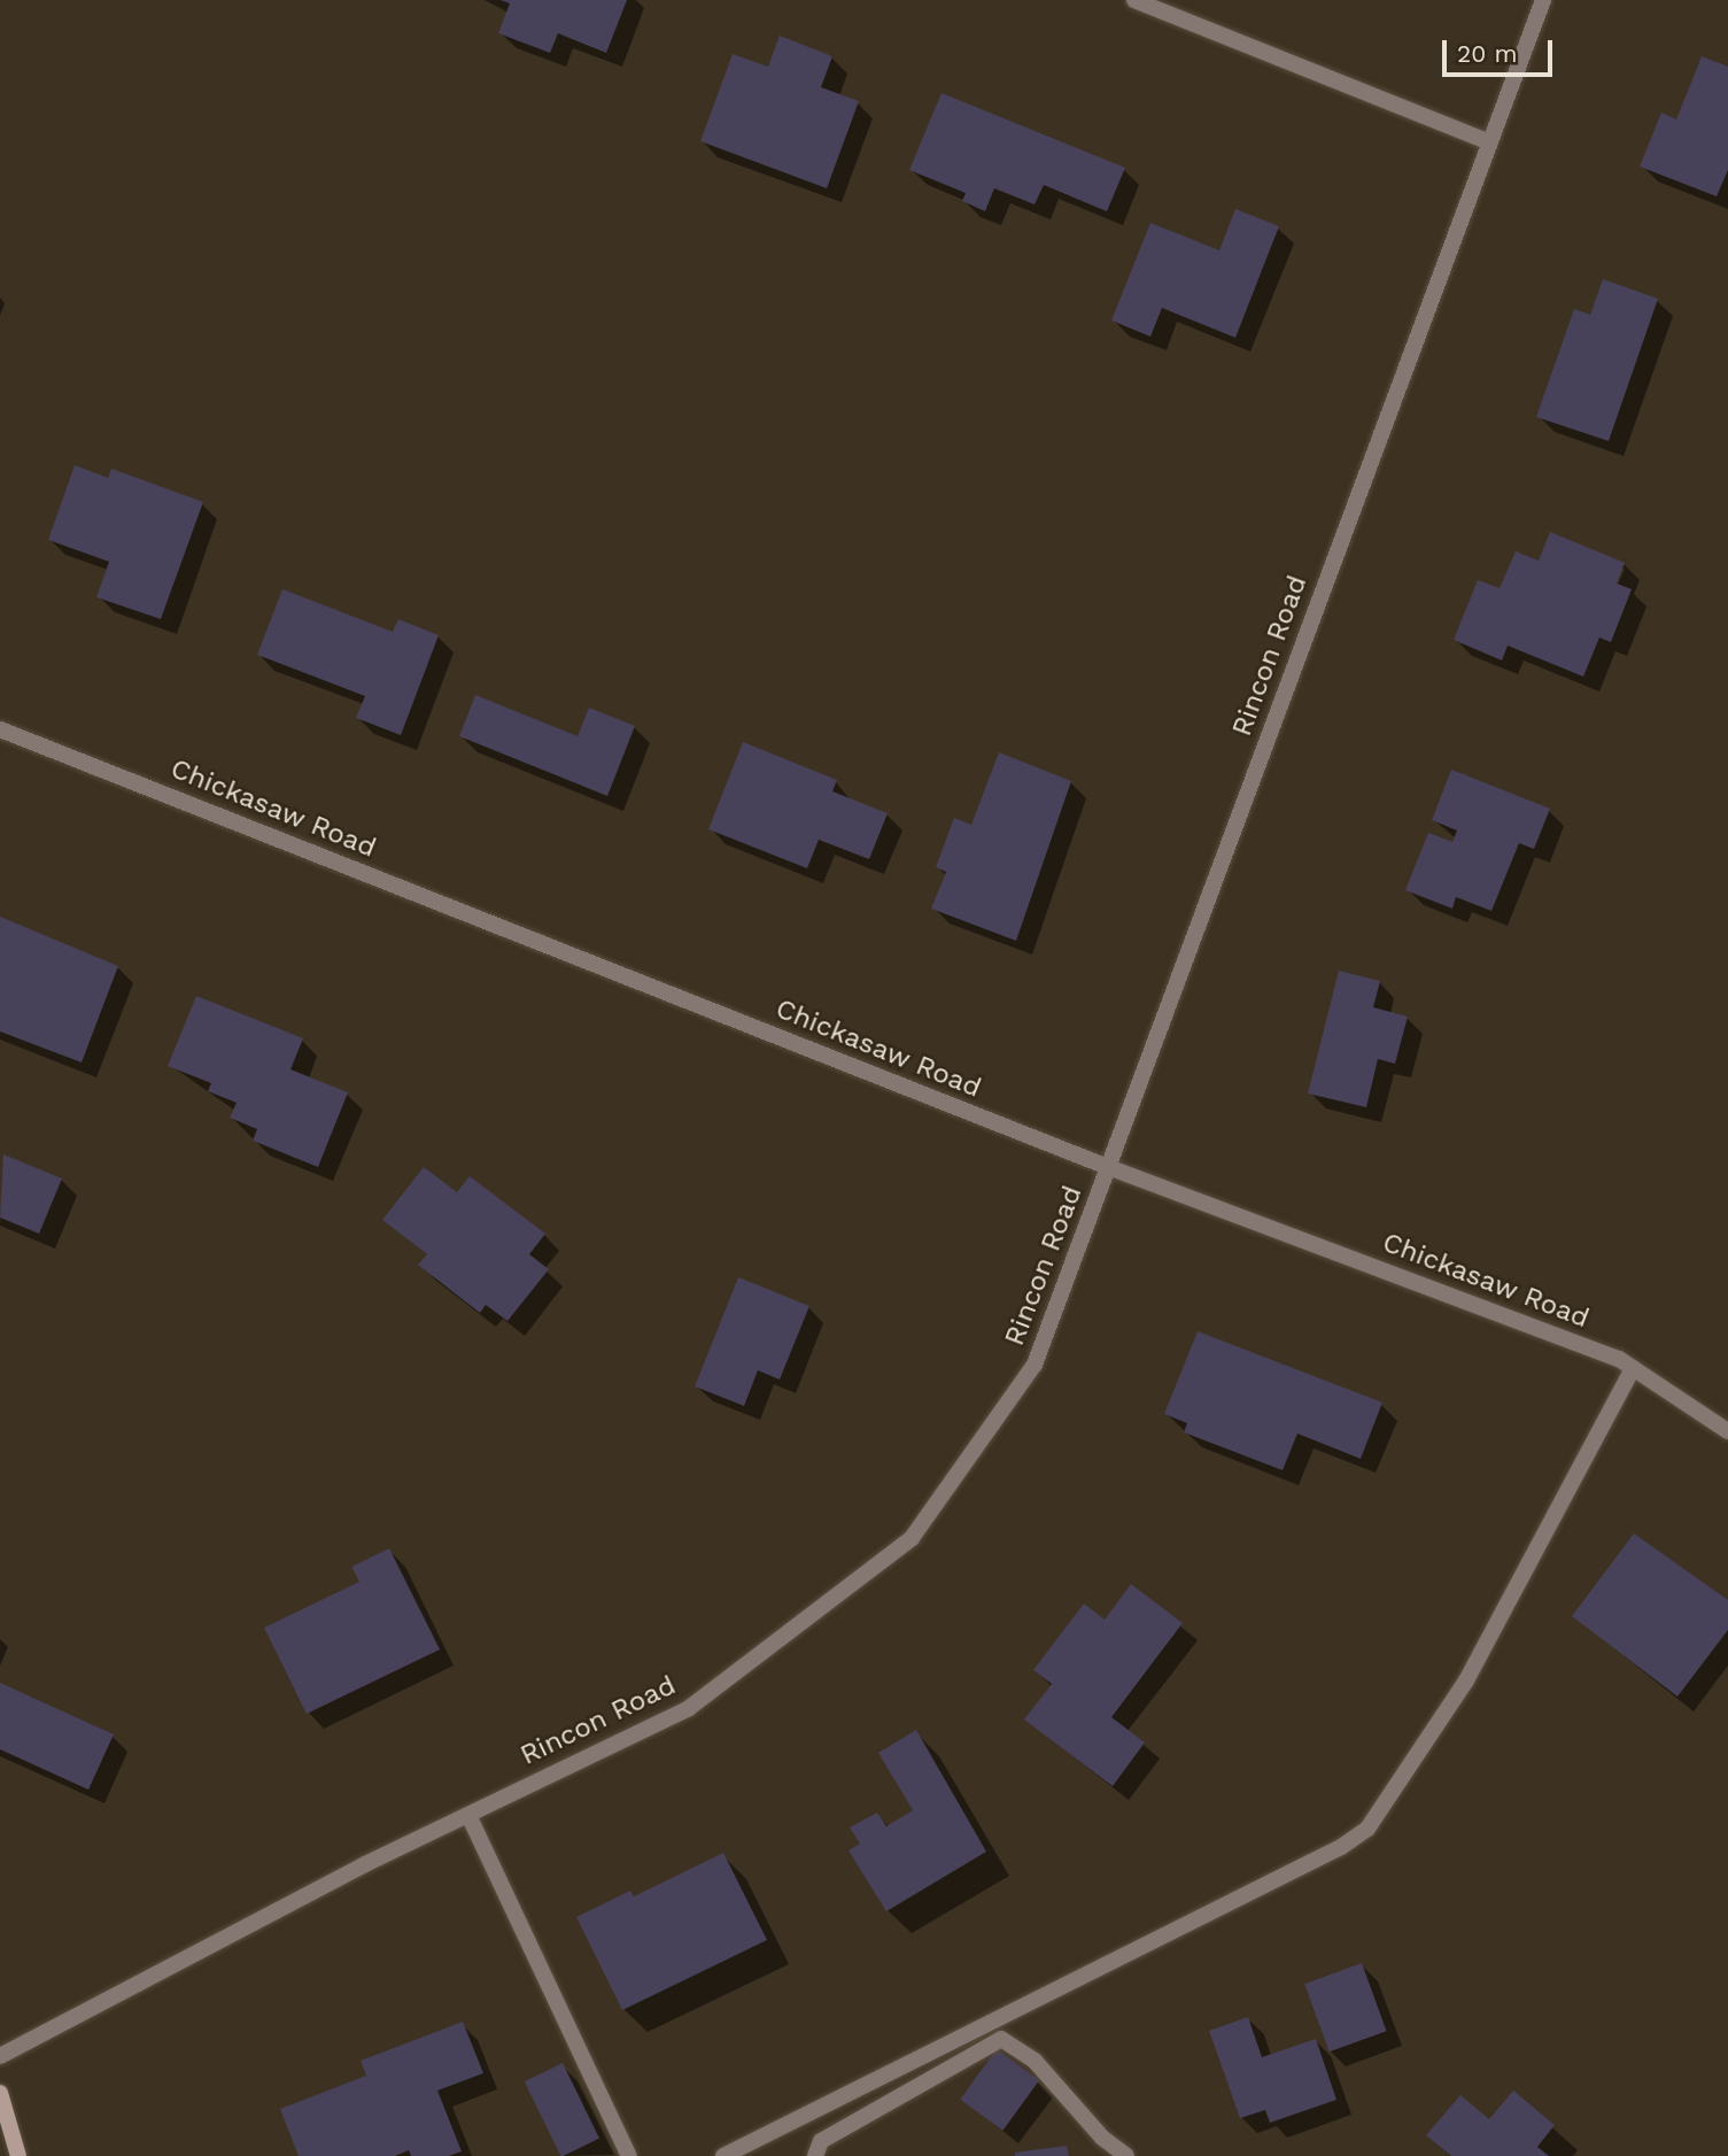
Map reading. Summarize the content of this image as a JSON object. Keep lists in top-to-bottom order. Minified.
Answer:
{"streets":{"street":["Rincon Road","Chickasaw Road"]},"crossings":[["Rincon Road","Chickasaw Road"]],"scale_bar":"20 m"}
